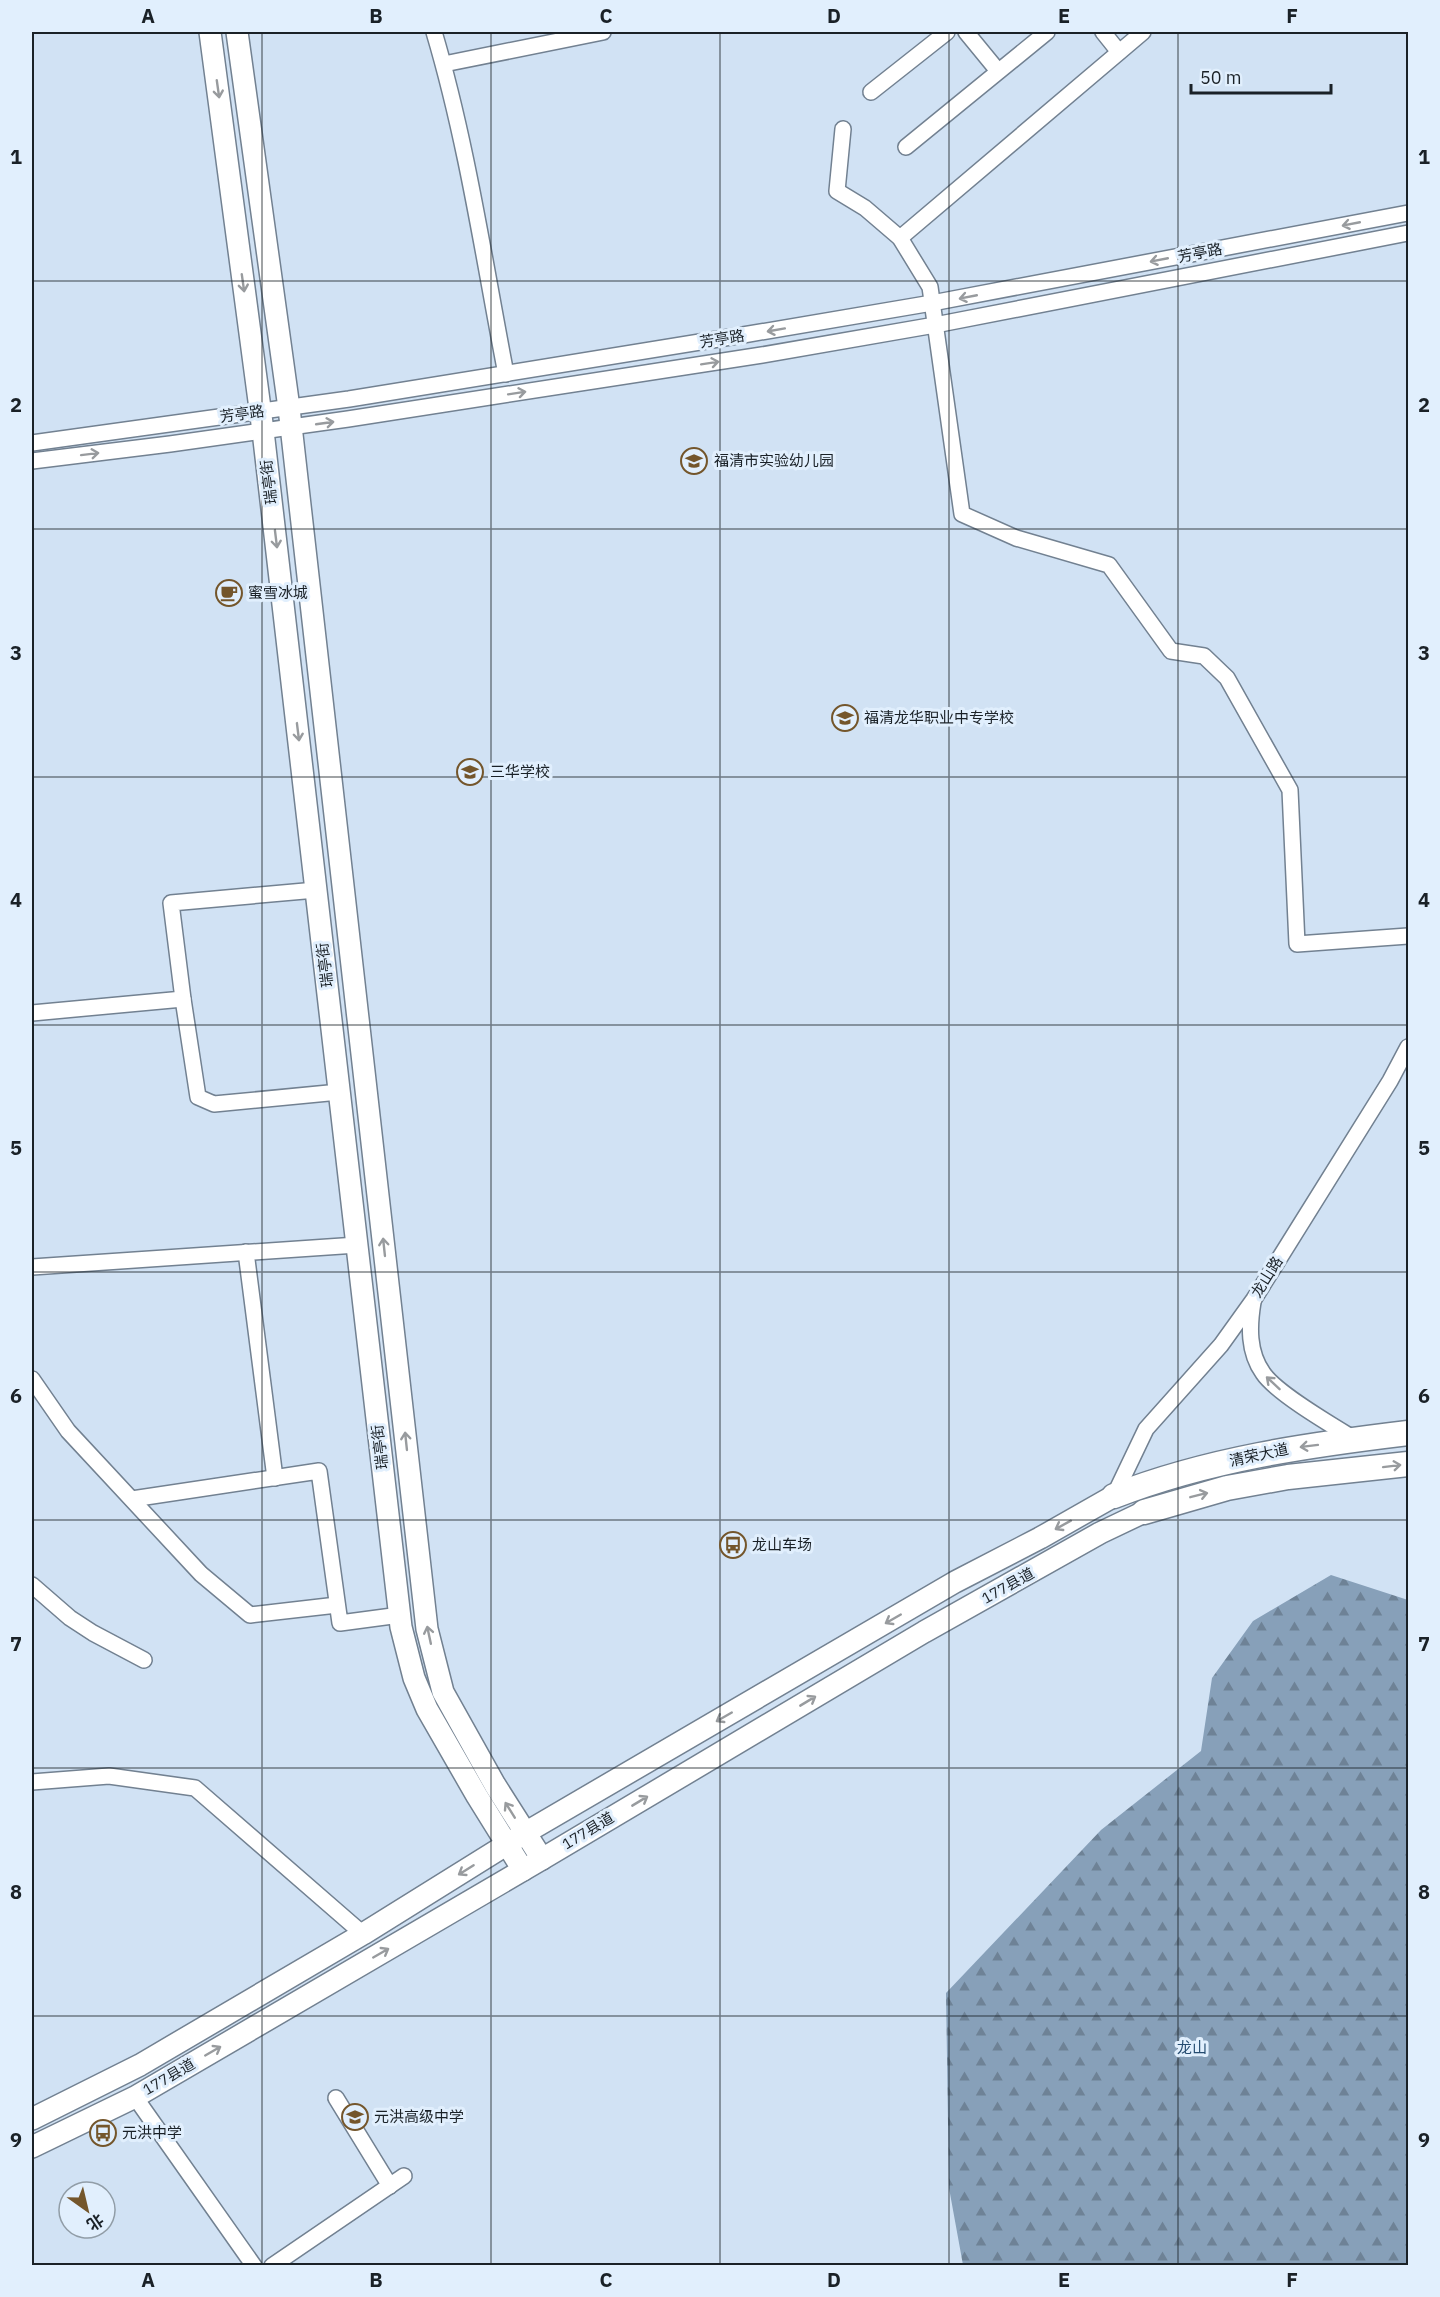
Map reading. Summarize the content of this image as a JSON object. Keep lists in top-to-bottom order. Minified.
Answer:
{"streets":{"main road":["瑞亭街","清荣大道","177县道"],"street":["芳亭路","龙山路"]},"crossings":[["芳亭路","瑞亭街"],["瑞亭街","177县道"],["龙山路","清荣大道"],["龙山路","177县道"],["清荣大道","177县道"]],"parks":["龙山"],"places":{"school or university":["福清市实验幼儿园","福清龙华职业中专学校","三华学校","元洪高级中学"],"cafe":["蜜雪冰城"],"bus stop":["龙山车场","元洪中学"]},"scale_bar":"50 m","north":"bottom right","grid":{"columns":["A","B","C","D","E","F"],"rows":["1","2","3","4","5","6","7","8","9"]}}
